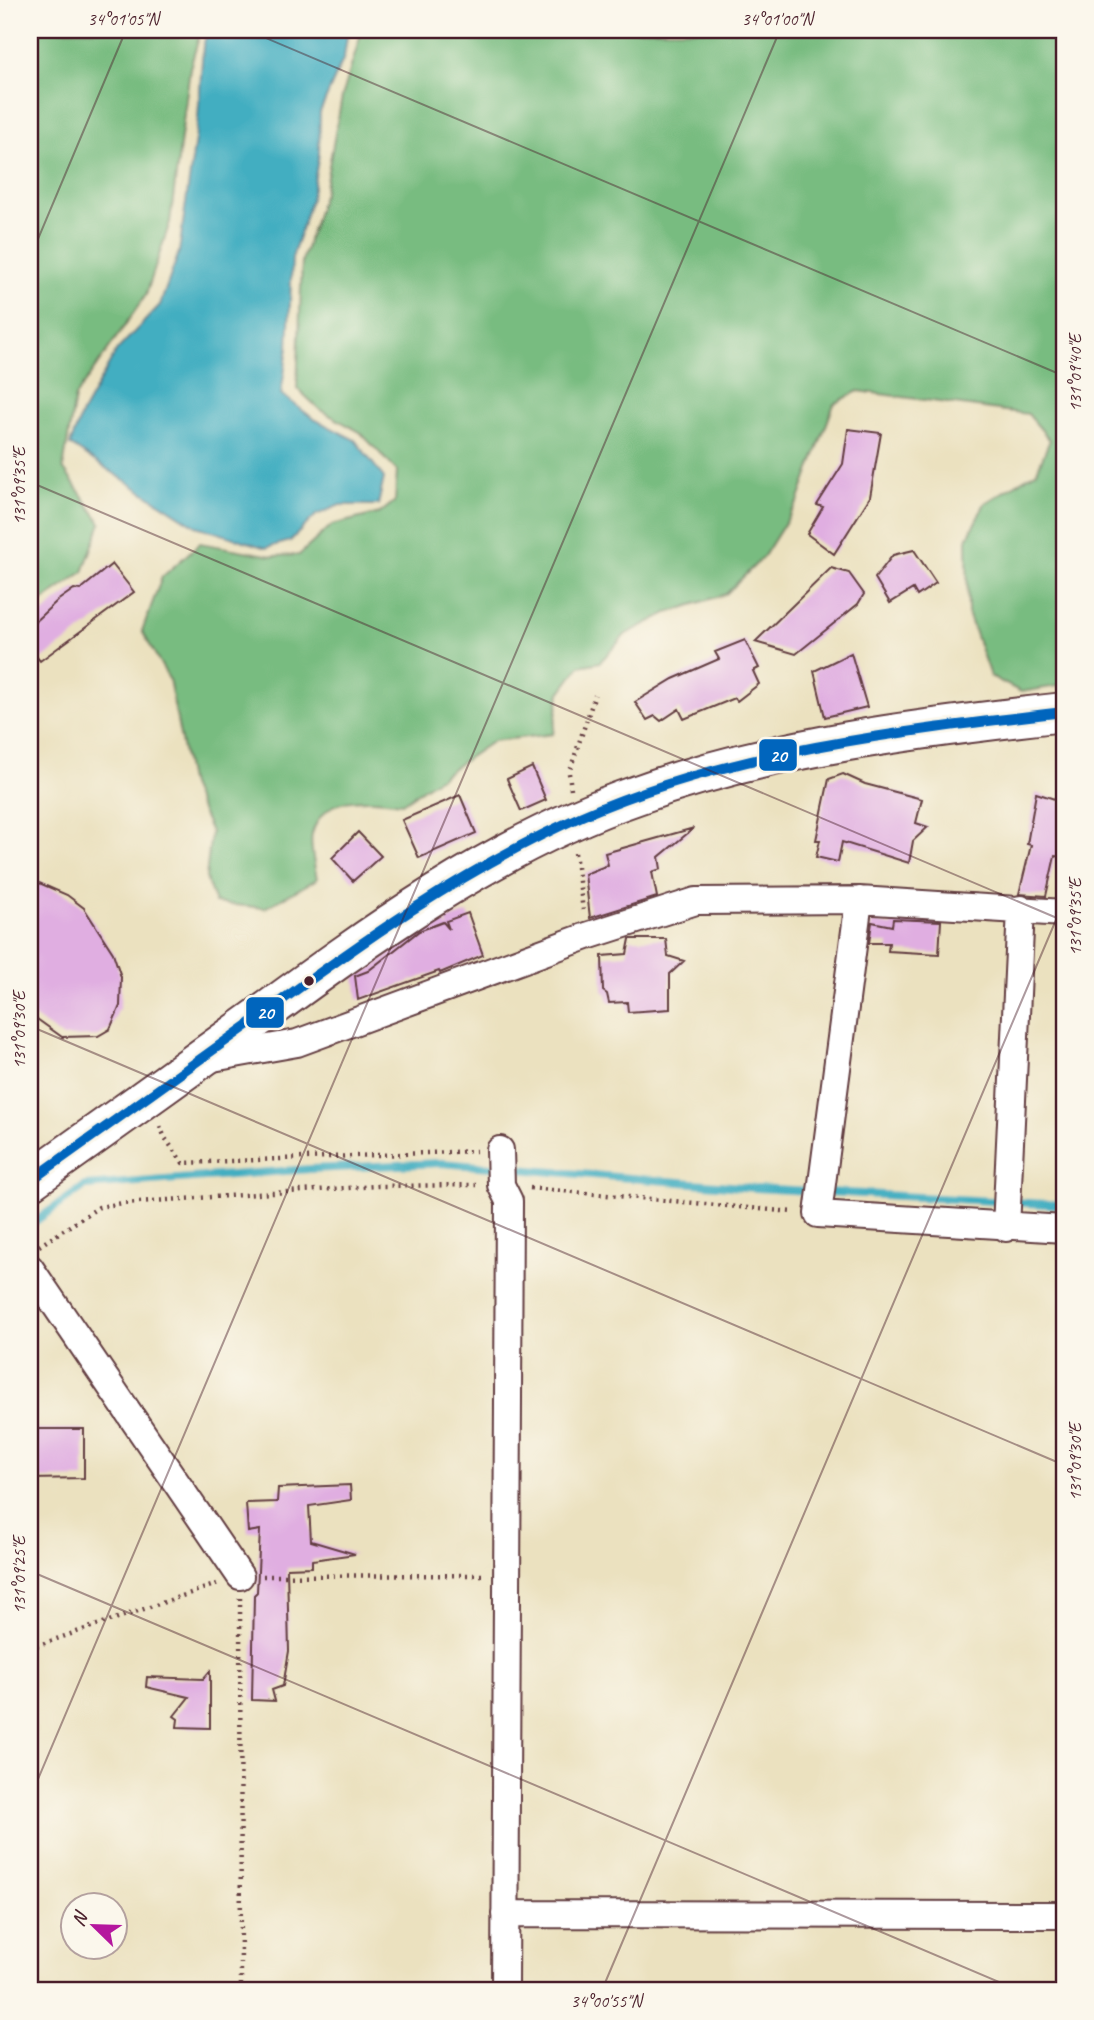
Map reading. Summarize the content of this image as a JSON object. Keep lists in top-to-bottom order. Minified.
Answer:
{"lines":["transit line 20"],"north":"top left","coordinates":["34°01'05\"N","34°01'00\"N","131°09'40\"E","131°09'35\"E","131°09'30\"E","131°09'25\"E","34°00'55\"N"]}
